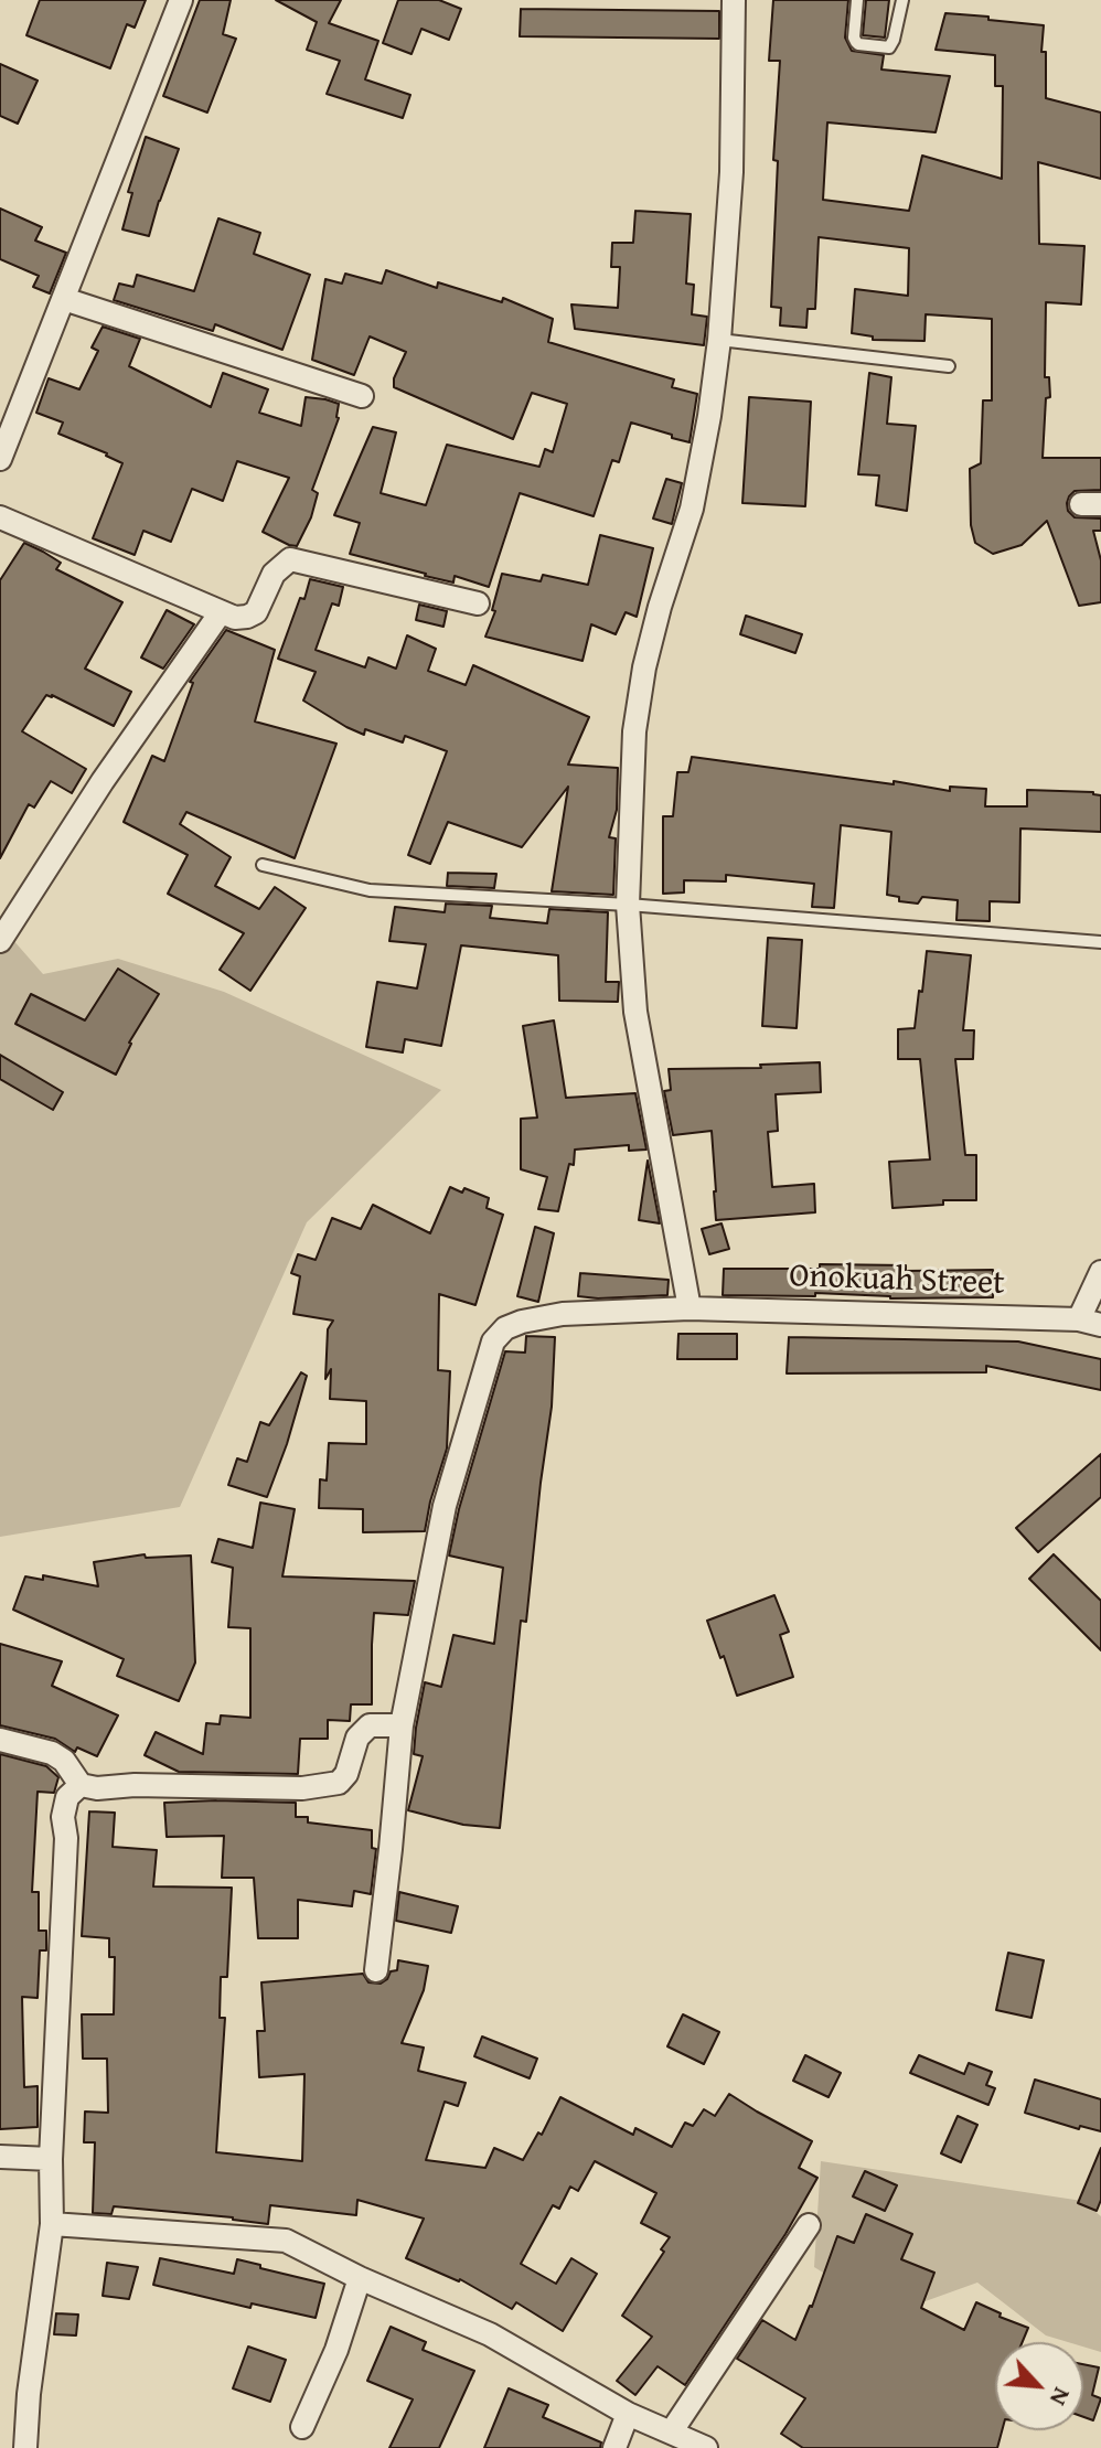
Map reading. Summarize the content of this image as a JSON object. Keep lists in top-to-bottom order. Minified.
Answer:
{"streets":{"street":["Onokuah Street"]},"north":"bottom right"}
